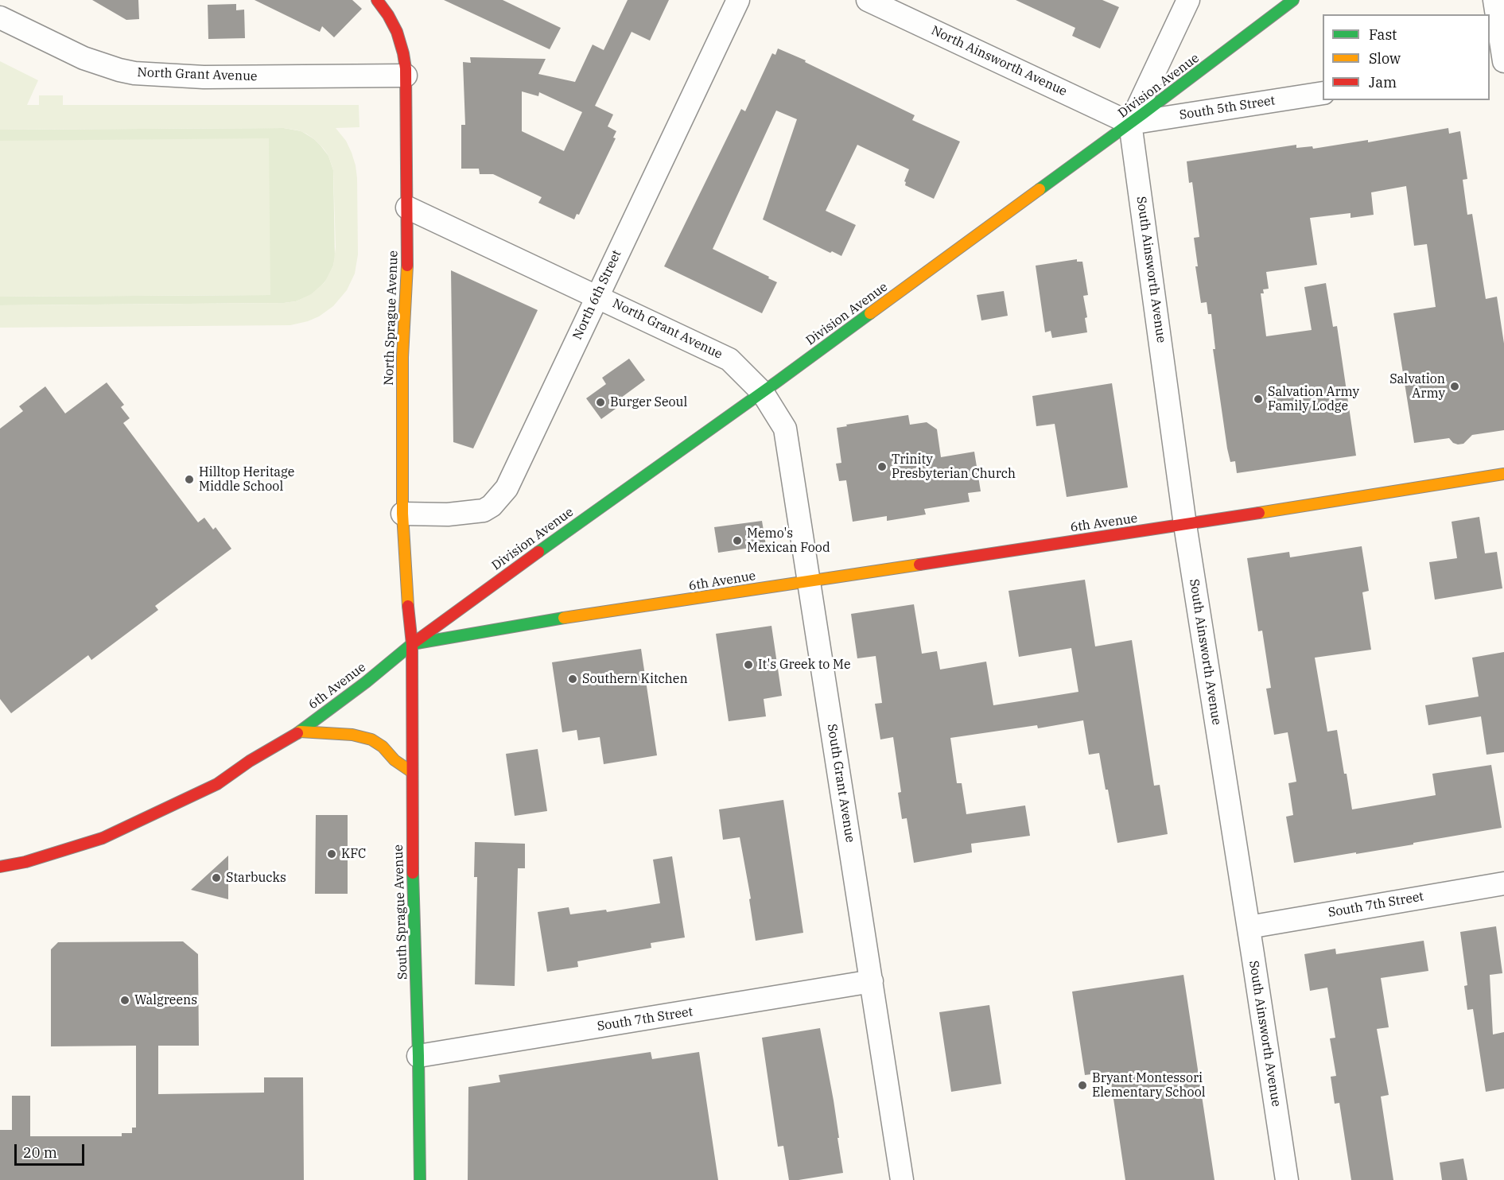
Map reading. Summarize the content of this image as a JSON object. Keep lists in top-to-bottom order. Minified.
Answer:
{"streets":{"main road":["Division Avenue","North Sprague Avenue","6th Avenue","South Sprague Avenue"],"street":["North Ainsworth Avenue","North Grant Avenue","South 5th Street","South Ainsworth Avenue","North 6th Street","South Grant Avenue","South 7th Street"]},"crossings":[["North Ainsworth Avenue","Division Avenue"],["North Ainsworth Avenue","South 5th Street"],["North Ainsworth Avenue","South Ainsworth Avenue"],["North Grant Avenue","Division Avenue"],["North Grant Avenue","North 6th Street"],["North Grant Avenue","North Sprague Avenue"],["North Grant Avenue","South Grant Avenue"],["Division Avenue","South 5th Street"],["Division Avenue","South Ainsworth Avenue"],["Division Avenue","North Sprague Avenue"],["Division Avenue","6th Avenue"],["Division Avenue","South Grant Avenue"],["Division Avenue","South Sprague Avenue"],["South 5th Street","South Ainsworth Avenue"],["South Ainsworth Avenue","6th Avenue"],["South Ainsworth Avenue","South 7th Street"],["North 6th Street","North Sprague Avenue"],["North Sprague Avenue","6th Avenue"],["North Sprague Avenue","South Sprague Avenue"],["6th Avenue","South Grant Avenue"],["6th Avenue","South Sprague Avenue"],["South Grant Avenue","South 7th Street"],["South 7th Street","South Sprague Avenue"]],"places":["Salvation Army","Salvation Army Family Lodge","Burger Seoul","Trinity Presbyterian Church","Hilltop Heritage Middle School","Memo's Mexican Food","It's Greek to Me","Southern Kitchen","KFC","Starbucks","Walgreens","Bryant Montessori Elementary School"],"legend":["Fast","Slow","Jam"],"scale_bar":"20 m"}
